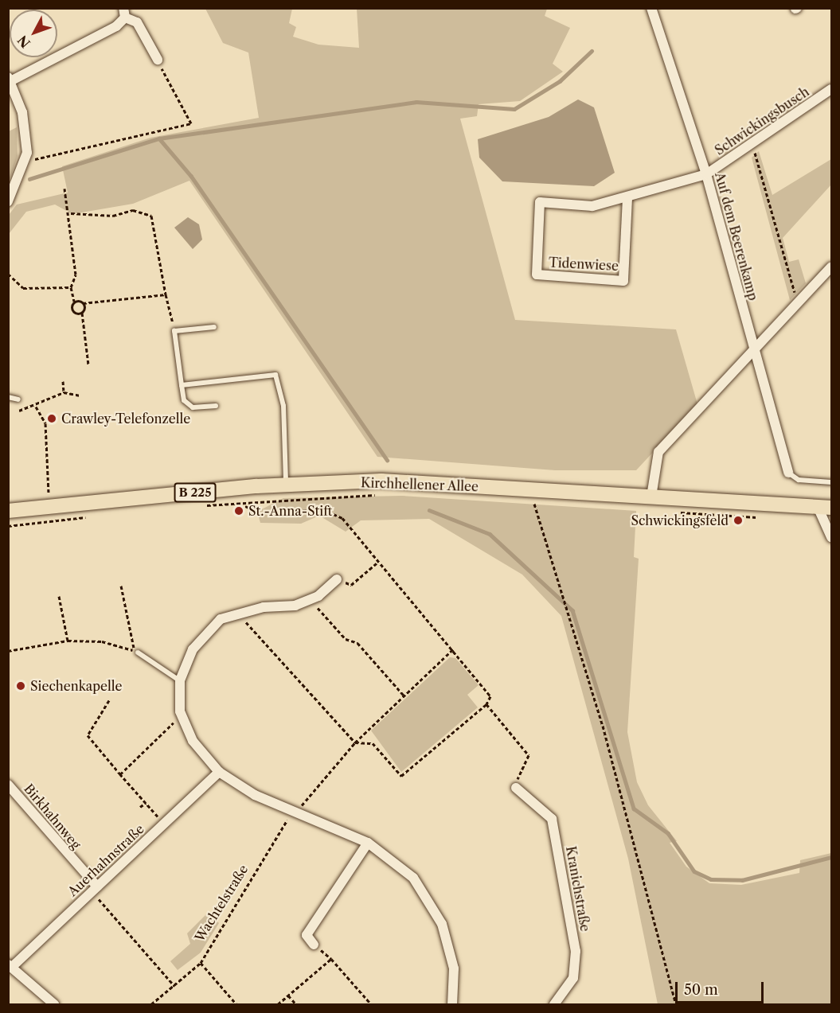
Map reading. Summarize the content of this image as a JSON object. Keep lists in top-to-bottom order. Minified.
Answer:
{"streets":{"main road":["Kirchhellener Allee","B 225"],"street":["Schwickingsbusch","Auf dem Beerenkamp","Tidenwiese","Birkhahnweg","Auerhahnstraße","Kranichstraße"],"path":["Wachtelstraße"]},"crossings":[["Schwickingsbusch","Auf dem Beerenkamp"],["Schwickingsbusch","Tidenwiese"],["Auf dem Beerenkamp","Tidenwiese"],["Birkhahnweg","Auerhahnstraße"]],"places":["Crawley-Telefonzelle","St.-Anna-Stift","Schwickingsfeld","Siechenkapelle"],"scale_bar":"50 m","north":"bottom left"}
